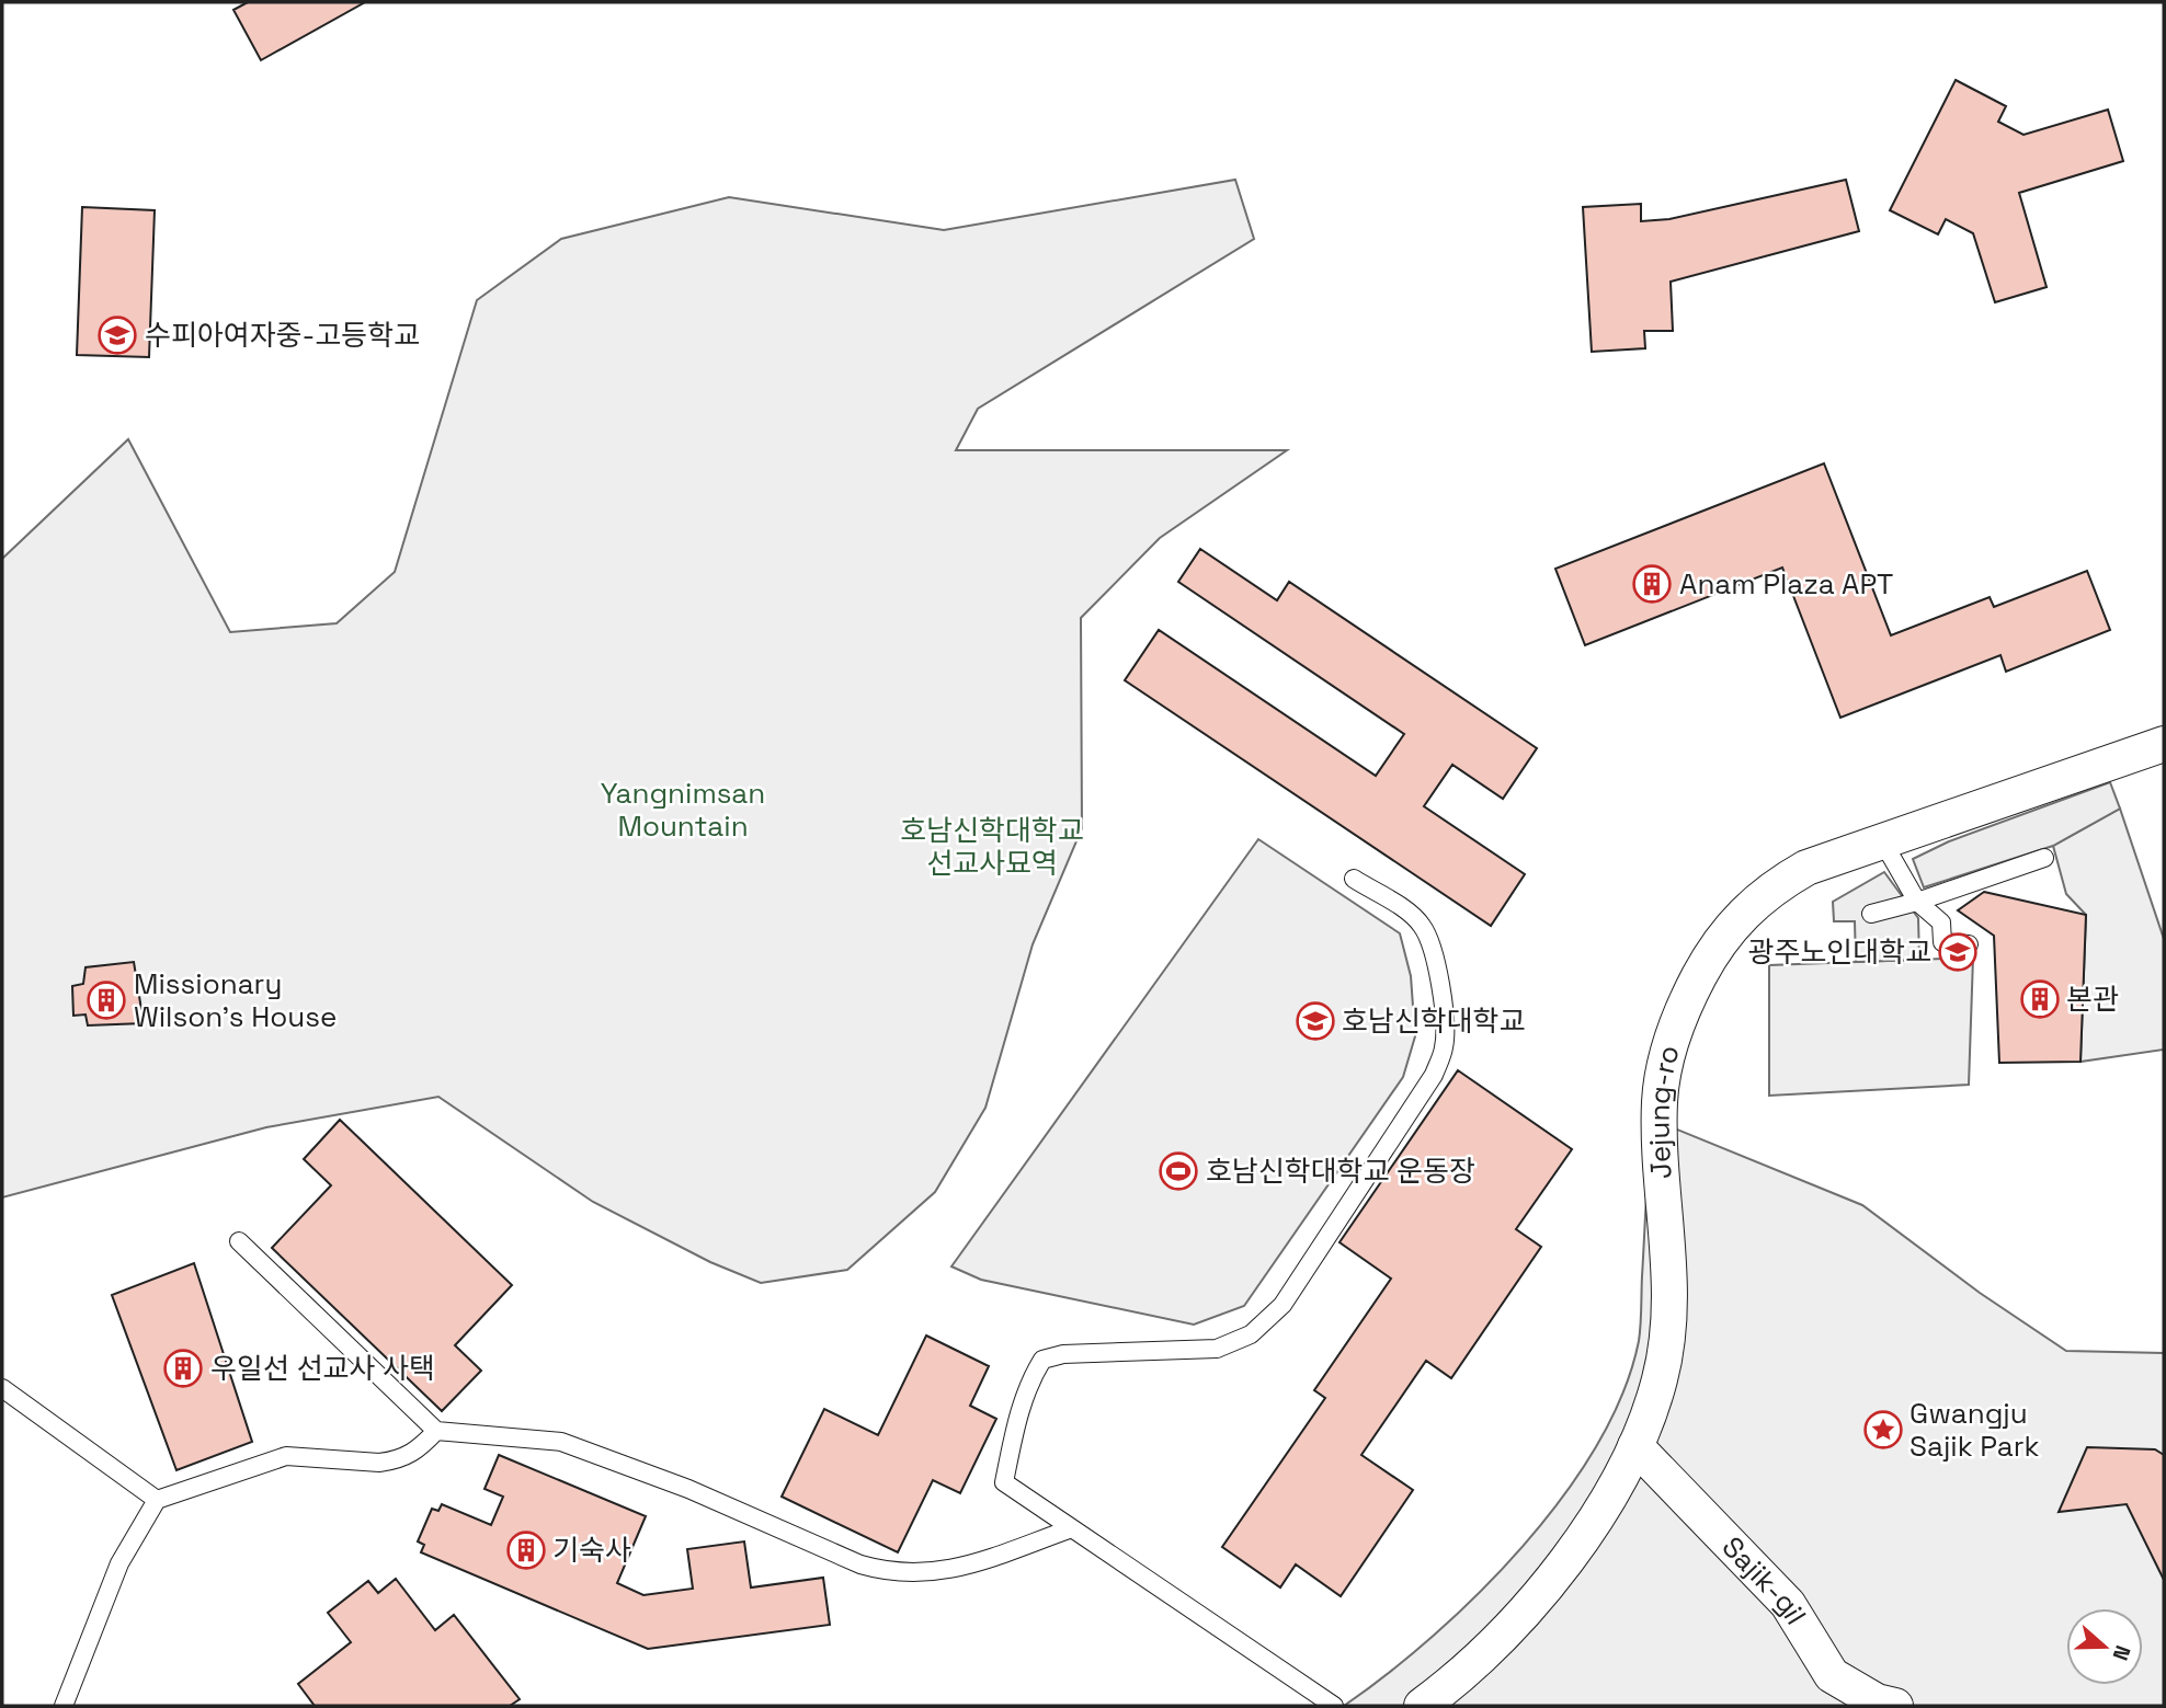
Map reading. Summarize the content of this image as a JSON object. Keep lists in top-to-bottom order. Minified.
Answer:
{"streets":{"street":["Jejung-ro","Sajik-gil"]},"crossings":[["Jejung-ro","Sajik-gil"]],"parks":["Yangnimsan Mountain","호남신학대학교 선교사묘역"],"places":{"school or university":["수피아여자중-고등학교","광주노인대학교","호남신학대학교"],"building":["Anam Plaza APT","본관","Missionary Wilson's House","우일선 선교사 사택","기숙사"],"sports":["호남신학대학교 운동장"],"place":["Gwangju Sajik Park"]},"north":"right"}
